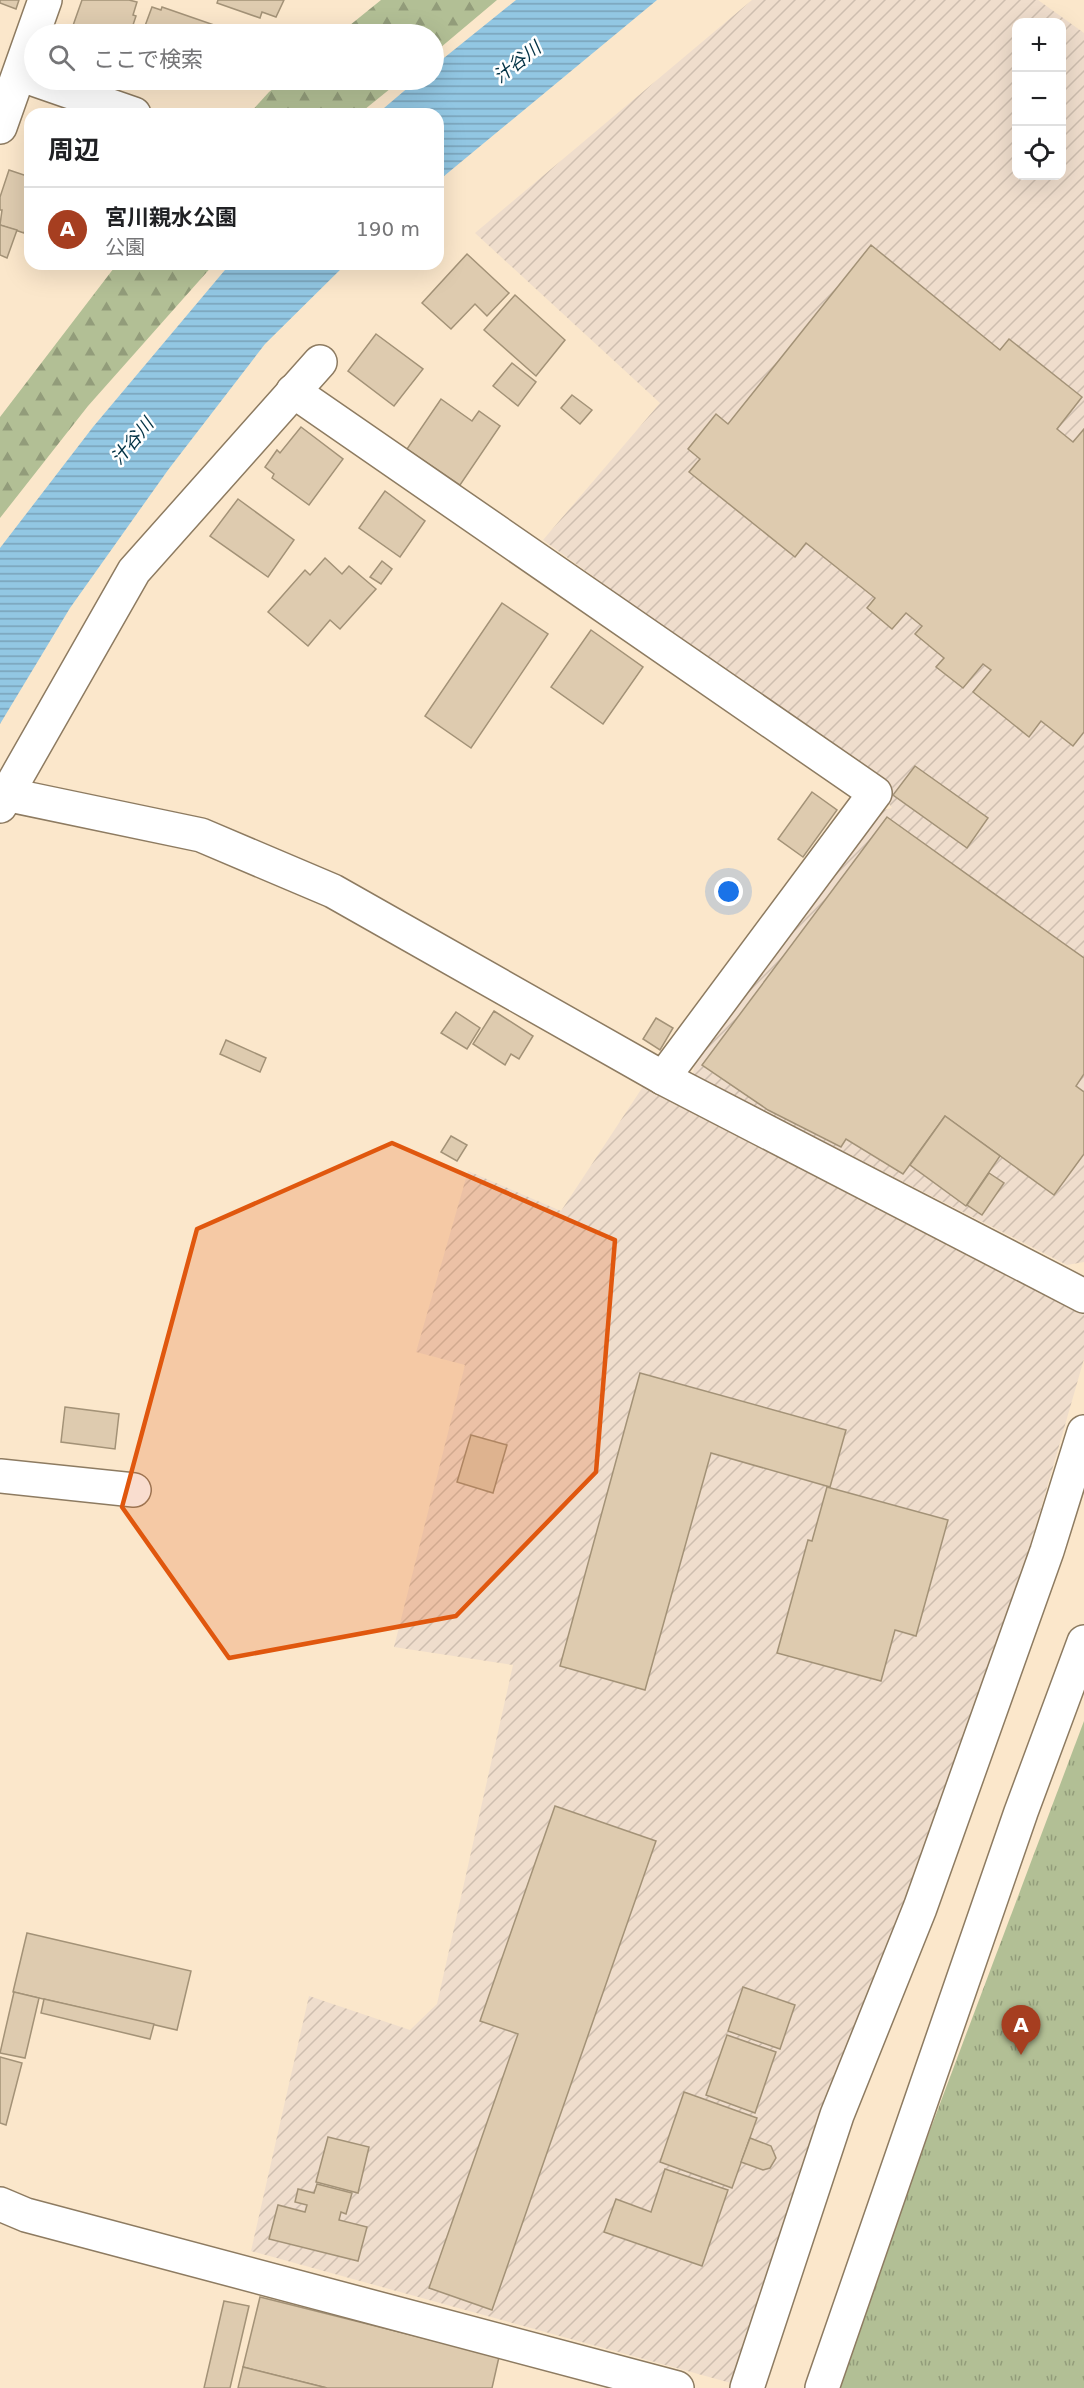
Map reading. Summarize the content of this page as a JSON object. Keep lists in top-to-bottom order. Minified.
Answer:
{"water":["汁谷川"],"page":{"map_buttons":["+","−"],"search":"ここで検索","heading":"周辺","list":[{"mark":"A","name":"宮川親水公園","note":"公園","value":"190 m"}],"pins":"A"}}
